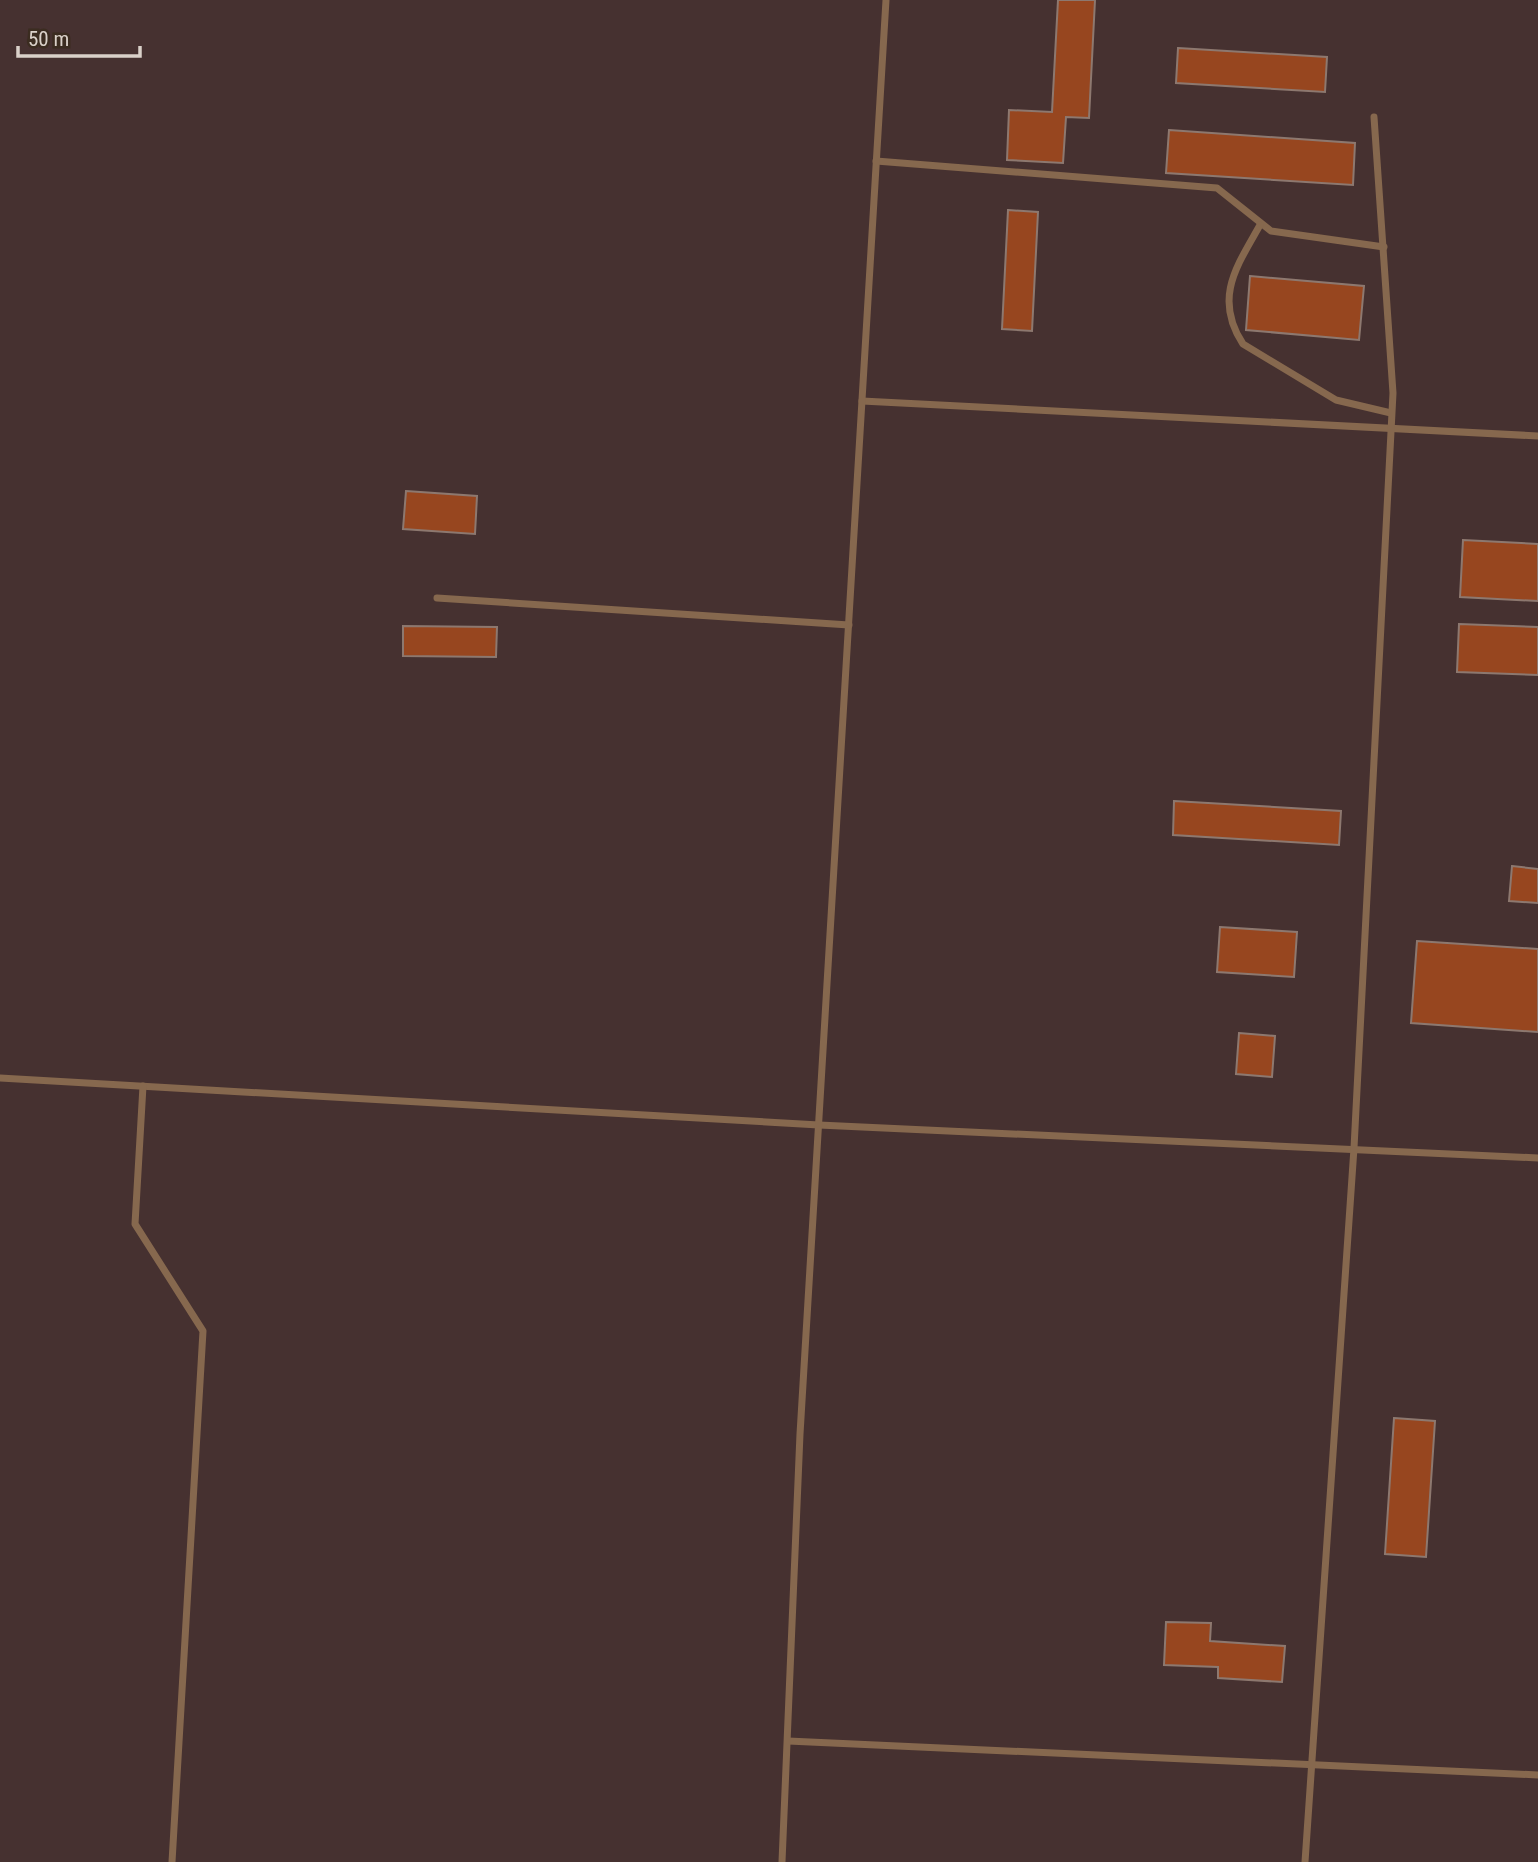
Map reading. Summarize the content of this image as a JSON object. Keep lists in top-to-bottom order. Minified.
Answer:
{"scale_bar":"50 m"}
